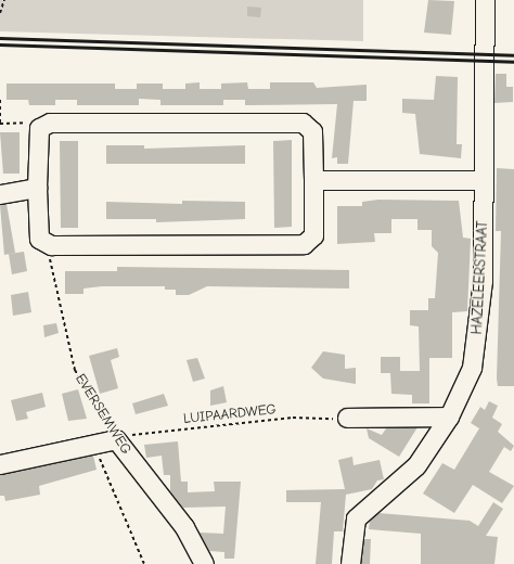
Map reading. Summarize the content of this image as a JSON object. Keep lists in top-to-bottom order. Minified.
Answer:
{"streets":{"street":["HAZELEERSTRAAT","EVERSEMWEG"],"path":["LUIPAARDWEG"]},"crossings":[["EVERSEMWEG","LUIPAARDWEG"]]}
